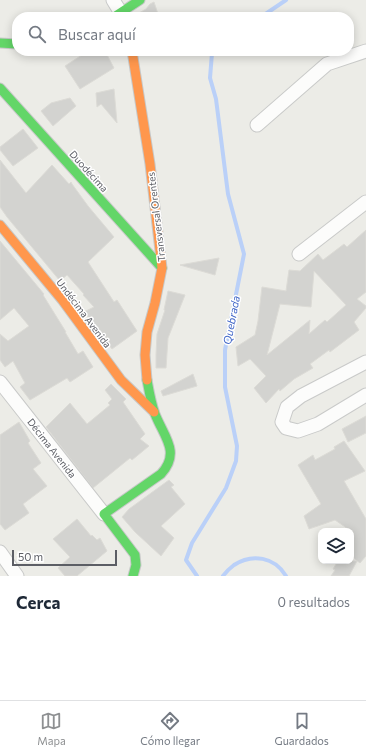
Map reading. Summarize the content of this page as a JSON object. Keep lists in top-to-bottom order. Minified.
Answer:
{"streets":{"street":["Duodécima","Transversal Orentes","Undécima Avenida","Décima Avenida"]},"crossings":[["Duodécima","Transversal Orentes"],["Transversal Orentes","Undécima Avenida"],["Transversal Orentes","Décima Avenida"]],"water":["Quebrada"],"scale_bar":"50 m","page":{"search":"Buscar aquí","scale":"50 m","heading":["Cerca","0 resultados"],"nav":["Mapa","Cómo llegar","Guardados"]}}
